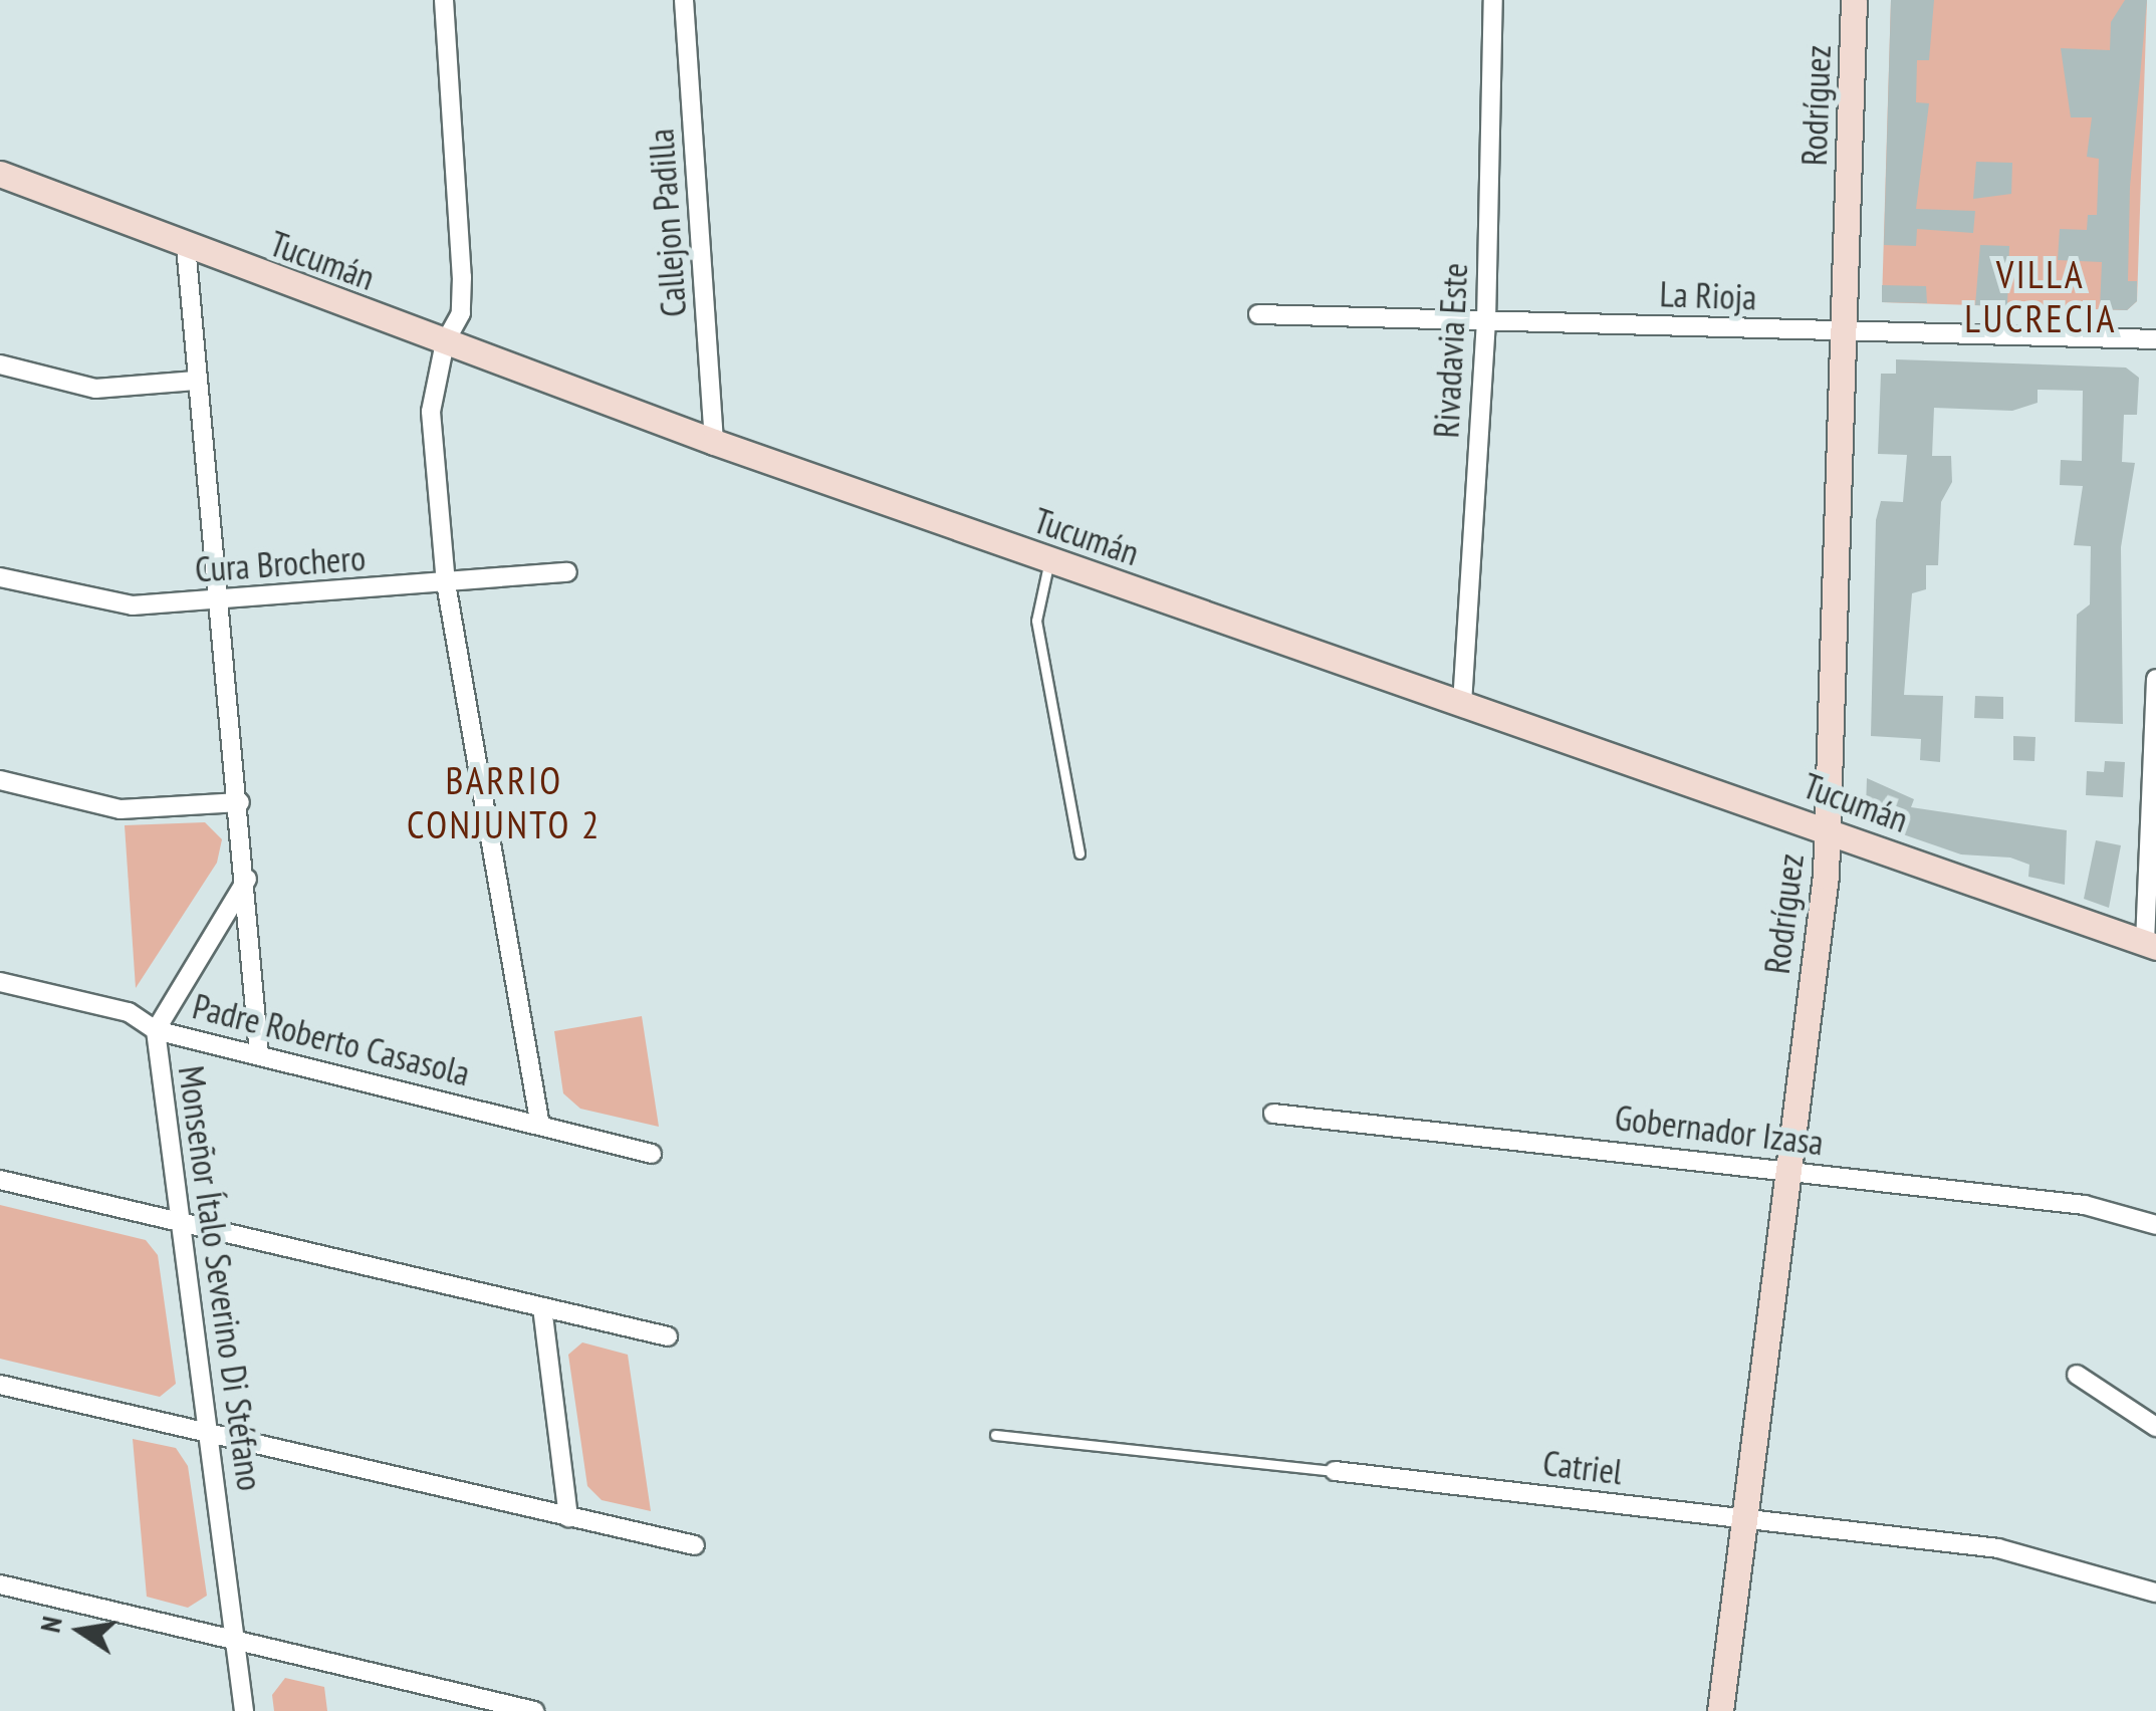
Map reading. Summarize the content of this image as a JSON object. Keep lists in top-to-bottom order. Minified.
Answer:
{"streets":{"main road":["Rodríguez","Tucumán"],"street":["Callejon Padilla","La Rioja","Rivadavia Este","Cura Brochero","Padre Roberto Casasola","Gobernador Izasa","Monseñor Ítalo Severino Di Stéfano","Catriel"]},"crossings":[["Rodríguez","Tucumán"],["Rodríguez","La Rioja"],["Rodríguez","Gobernador Izasa"],["Rodríguez","Catriel"],["Callejon Padilla","Tucumán"],["Tucumán","Rivadavia Este"],["Tucumán","Monseñor Ítalo Severino Di Stéfano"],["La Rioja","Rivadavia Este"],["Cura Brochero","Monseñor Ítalo Severino Di Stéfano"],["Padre Roberto Casasola","Monseñor Ítalo Severino Di Stéfano"]],"districts":["VILLA LUCRECIA","BARRIO CONJUNTO 2"],"north":"left"}
